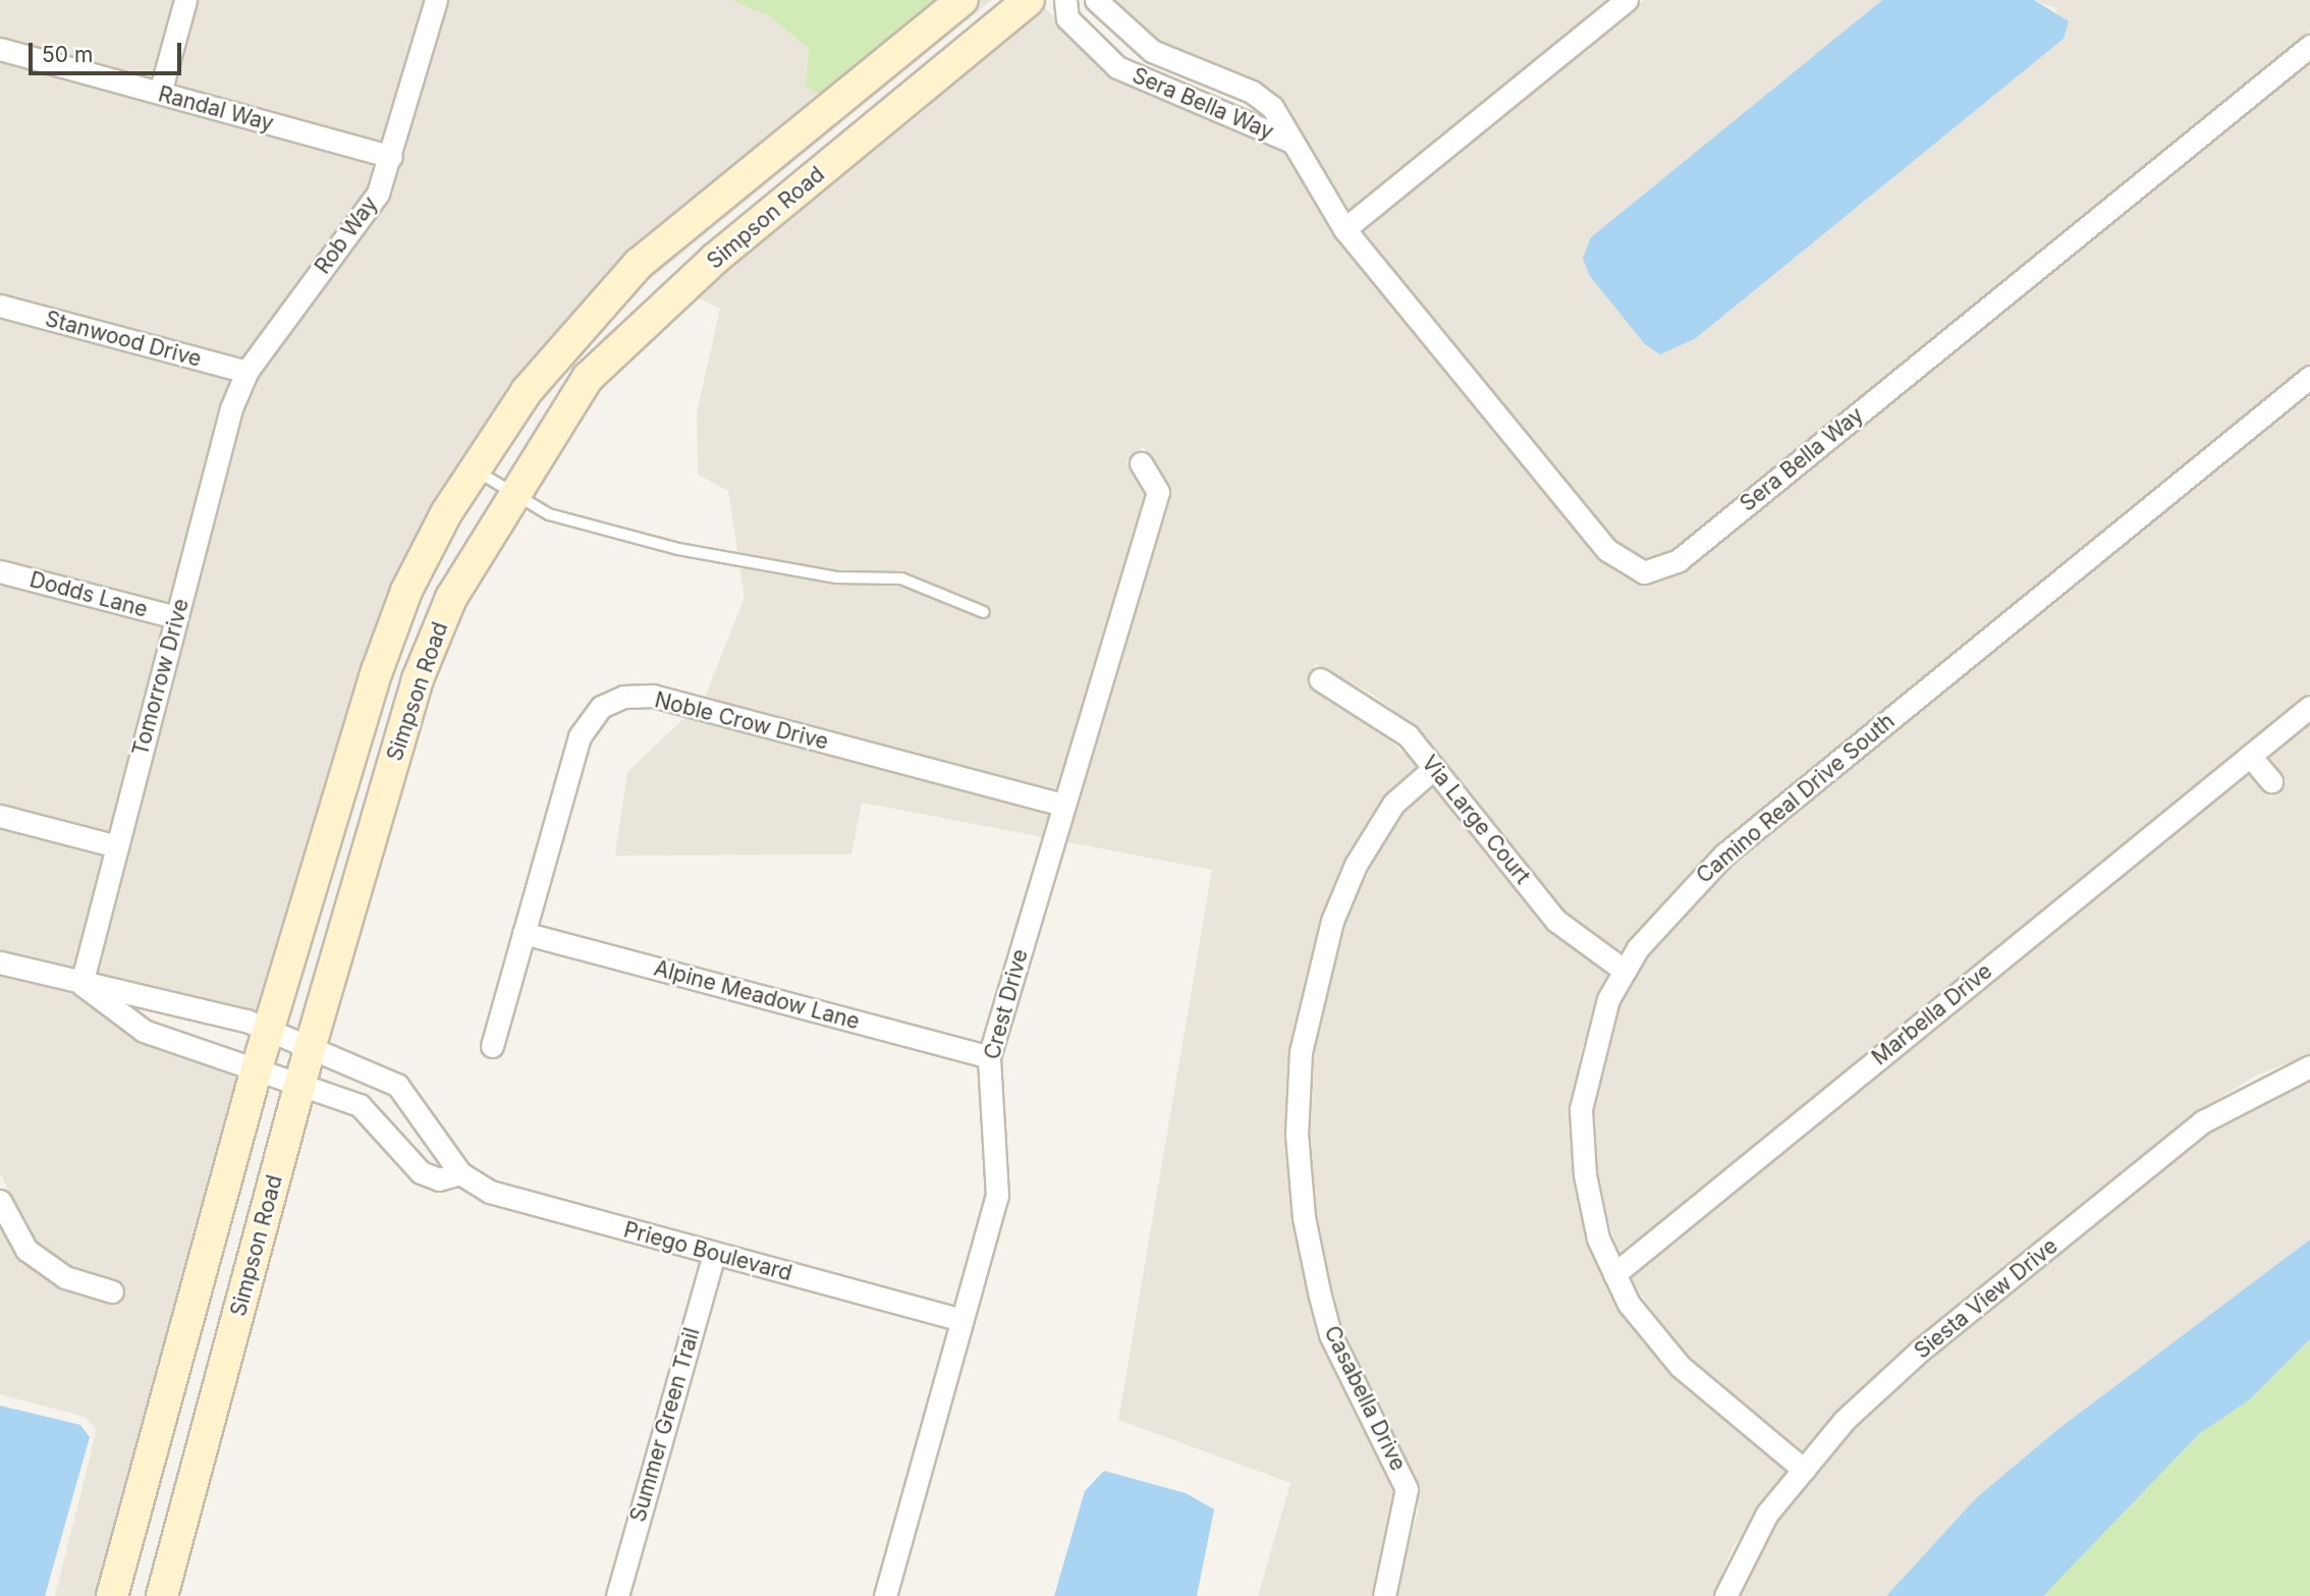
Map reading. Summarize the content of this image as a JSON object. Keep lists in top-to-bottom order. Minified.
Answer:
{"streets":{"main road":["Simpson Road"],"street":["Sera Bella Way","Randal Way","Rob Way","Stanwood Drive","Dodds Lane","Tomorrow Drive","Noble Crow Drive","Camino Real Drive South","Via Large Court","Alpine Meadow Lane","Crest Drive","Marbella Drive","Priego Boulevard","Siesta View Drive","Casabella Drive","Summer Green Trail"]},"crossings":[["Randal Way","Rob Way"],["Simpson Road","Priego Boulevard"],["Rob Way","Stanwood Drive"],["Rob Way","Tomorrow Drive"],["Stanwood Drive","Tomorrow Drive"],["Dodds Lane","Tomorrow Drive"],["Tomorrow Drive","Priego Boulevard"],["Noble Crow Drive","Alpine Meadow Lane"],["Noble Crow Drive","Crest Drive"],["Camino Real Drive South","Via Large Court"],["Camino Real Drive South","Marbella Drive"],["Camino Real Drive South","Siesta View Drive"],["Via Large Court","Casabella Drive"],["Alpine Meadow Lane","Crest Drive"],["Crest Drive","Priego Boulevard"],["Priego Boulevard","Summer Green Trail"]],"scale_bar":"50 m"}
